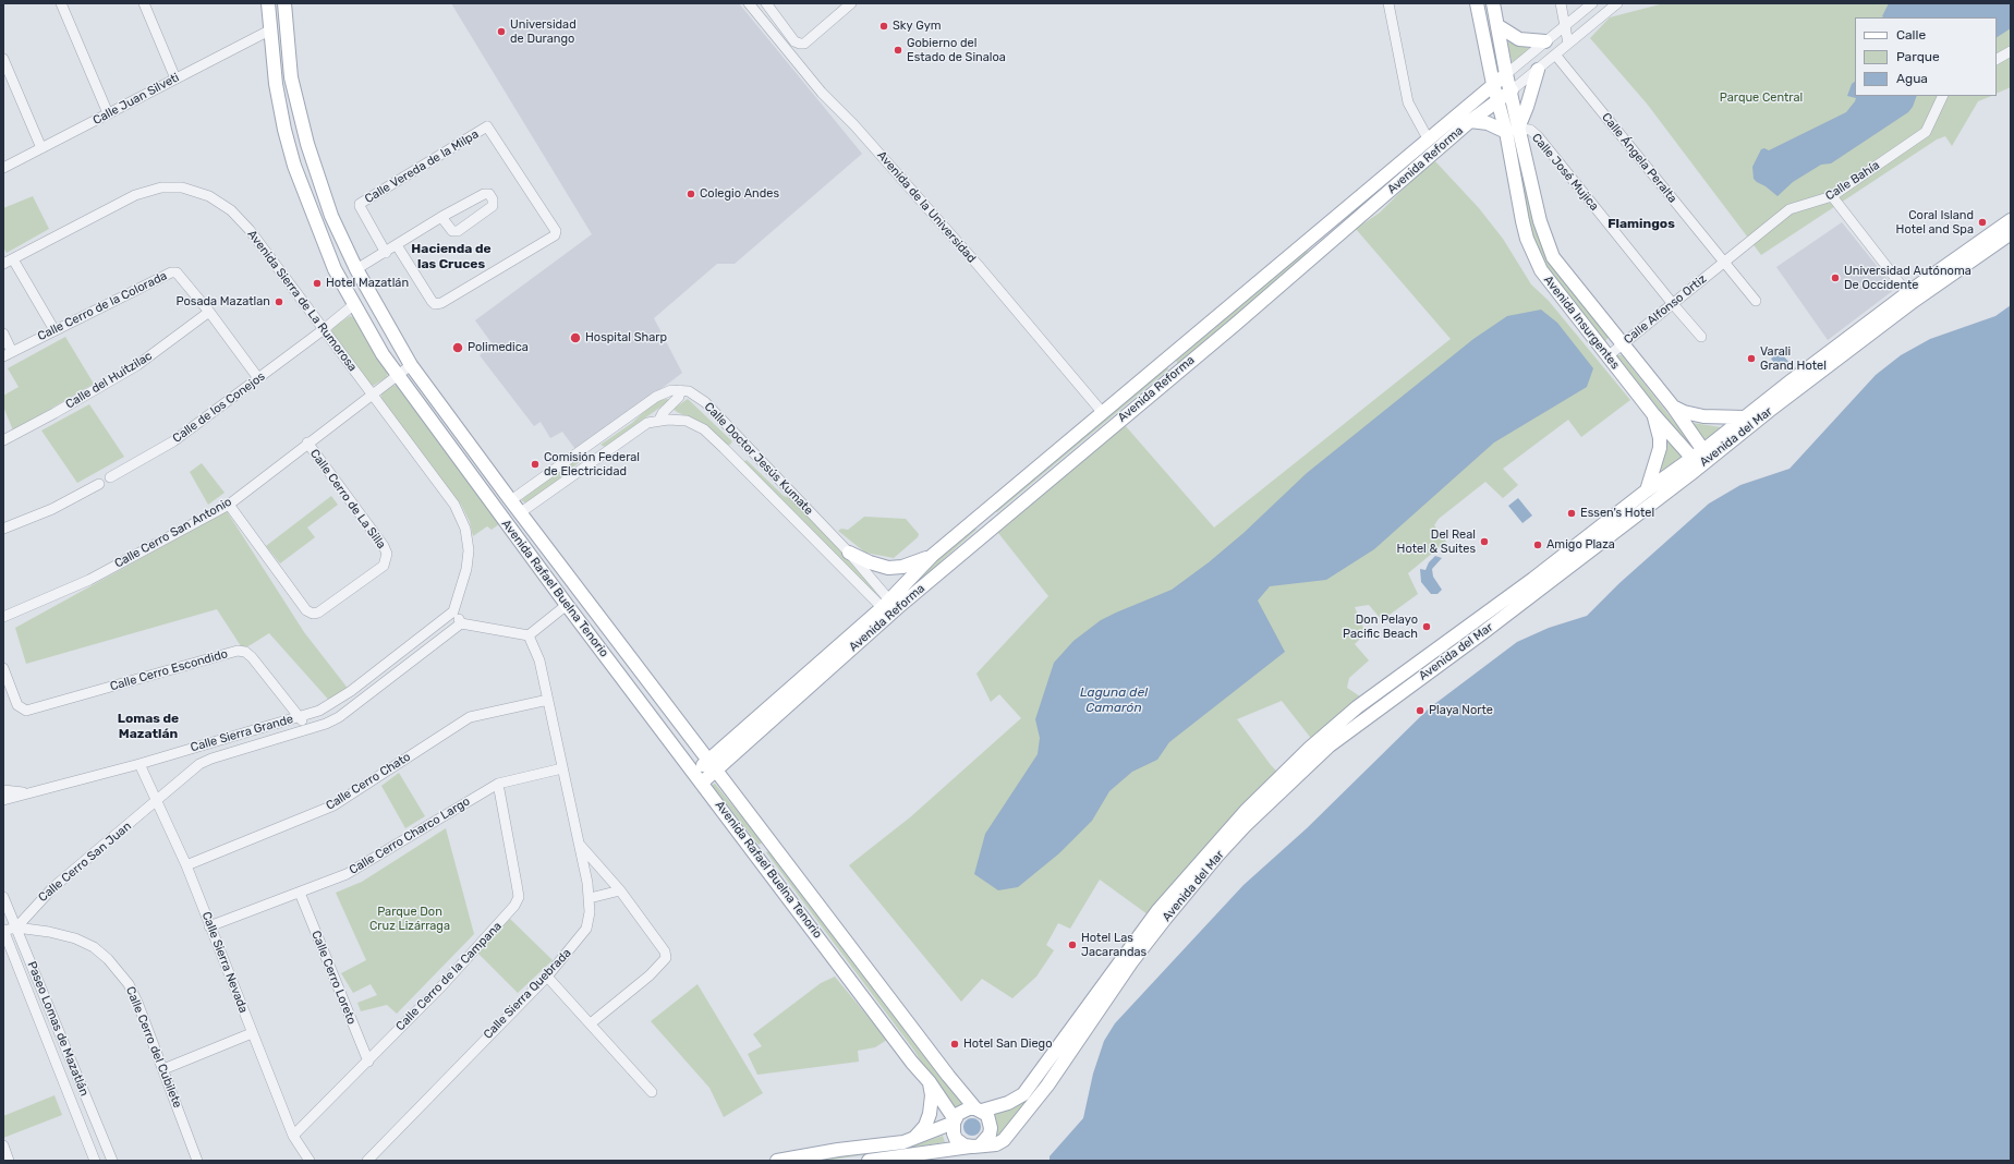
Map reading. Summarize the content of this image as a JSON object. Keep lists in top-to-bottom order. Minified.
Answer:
{"streets":{"main road":["Avenida Reforma","Avenida Insurgentes","Avenida del Mar","Avenida Rafael Buelna Tenorio"],"street":["Calle Juan Silveti","Calle Ángela Peralta","Calle Vereda de la Milpa","Calle José Mujica","Calle Bahía","Avenida de la Universidad","Avenida Sierra de La Rumorosa","Calle Cerro de la Colorada","Calle Alfonso Ortiz","Calle del Huitzilac","Calle de los Conejos","Calle Doctor Jesús Kumate","Calle Cerro de La Silla","Calle Cerro San Antonio","Calle Cerro Escondido","Calle Sierra Grande","Calle Cerro Chato","Calle Cerro Charco Largo","Calle Cerro San Juan","Calle Sierra Nevada","Calle Cerro de la Campana","Calle Cerro Loreto","Calle Sierra Quebrada","Paseo Lomas de Mazatlán","Calle Cerro del Cubilete"]},"crossings":[["Calle Juan Silveti","Avenida Rafael Buelna Tenorio"],["Calle Ángela Peralta","Avenida Reforma"],["Calle Ángela Peralta","Calle Bahía"],["Calle Ángela Peralta","Calle Alfonso Ortiz"],["Avenida Reforma","Avenida de la Universidad"],["Avenida Reforma","Avenida Insurgentes"],["Avenida Reforma","Calle Doctor Jesús Kumate"],["Avenida Reforma","Avenida Rafael Buelna Tenorio"],["Calle José Mujica","Calle Alfonso Ortiz"],["Calle José Mujica","Avenida Insurgentes"],["Calle Bahía","Calle Alfonso Ortiz"],["Avenida Sierra de La Rumorosa","Calle de los Conejos"],["Avenida Sierra de La Rumorosa","Calle Cerro San Antonio"],["Avenida Sierra de La Rumorosa","Calle Sierra Grande"],["Calle Cerro de la Colorada","Calle del Huitzilac"],["Calle Cerro de la Colorada","Calle de los Conejos"],["Calle Alfonso Ortiz","Avenida Insurgentes"],["Avenida Insurgentes","Avenida del Mar"],["Calle de los Conejos","Avenida Rafael Buelna Tenorio"],["Avenida del Mar","Avenida Rafael Buelna Tenorio"],["Calle Doctor Jesús Kumate","Avenida Rafael Buelna Tenorio"],["Calle Cerro de La Silla","Calle Cerro San Antonio"],["Calle Cerro San Antonio","Avenida Rafael Buelna Tenorio"],["Calle Cerro Escondido","Calle Sierra Grande"],["Calle Sierra Grande","Calle Cerro San Juan"],["Calle Sierra Grande","Calle Sierra Nevada"],["Calle Cerro Chato","Calle Sierra Nevada"],["Calle Cerro Chato","Calle Sierra Quebrada"],["Calle Cerro Charco Largo","Calle Sierra Nevada"],["Calle Cerro Charco Largo","Calle Cerro de la Campana"],["Calle Cerro Charco Largo","Calle Cerro Loreto"],["Calle Cerro Charco Largo","Calle Sierra Quebrada"],["Calle Cerro San Juan","Calle Sierra Nevada"],["Calle Cerro San Juan","Paseo Lomas de Mazatlán"],["Calle Cerro San Juan","Calle Cerro del Cubilete"],["Calle Sierra Nevada","Calle Cerro de la Campana"],["Calle Cerro de la Campana","Calle Cerro Loreto"],["Paseo Lomas de Mazatlán","Calle Cerro del Cubilete"]],"districts":["Flamingos","Hacienda de las Cruces","Lomas de Mazatlán"],"water":["Laguna del Camarón"],"parks":["Parque Central","Parque Don Cruz Lizárraga"],"places":["Sky Gym","Universidad de Durango","Gobierno del Estado de Sinaloa","Colegio Andes","Coral Island Hotel and Spa","Universidad Autónoma De Occidente","Hotel Mazatlán","Posada Mazatlan","Hospital Sharp","Polimedica","Varali Grand Hotel","Comisión Federal de Electricidad","Essen's Hotel","Del Real Hotel & Suites","Amigo Plaza","Don Pelayo Pacific Beach","Playa Norte","Hotel Las Jacarandas","Hotel San Diego"],"legend":["Calle","Parque","Agua"]}
